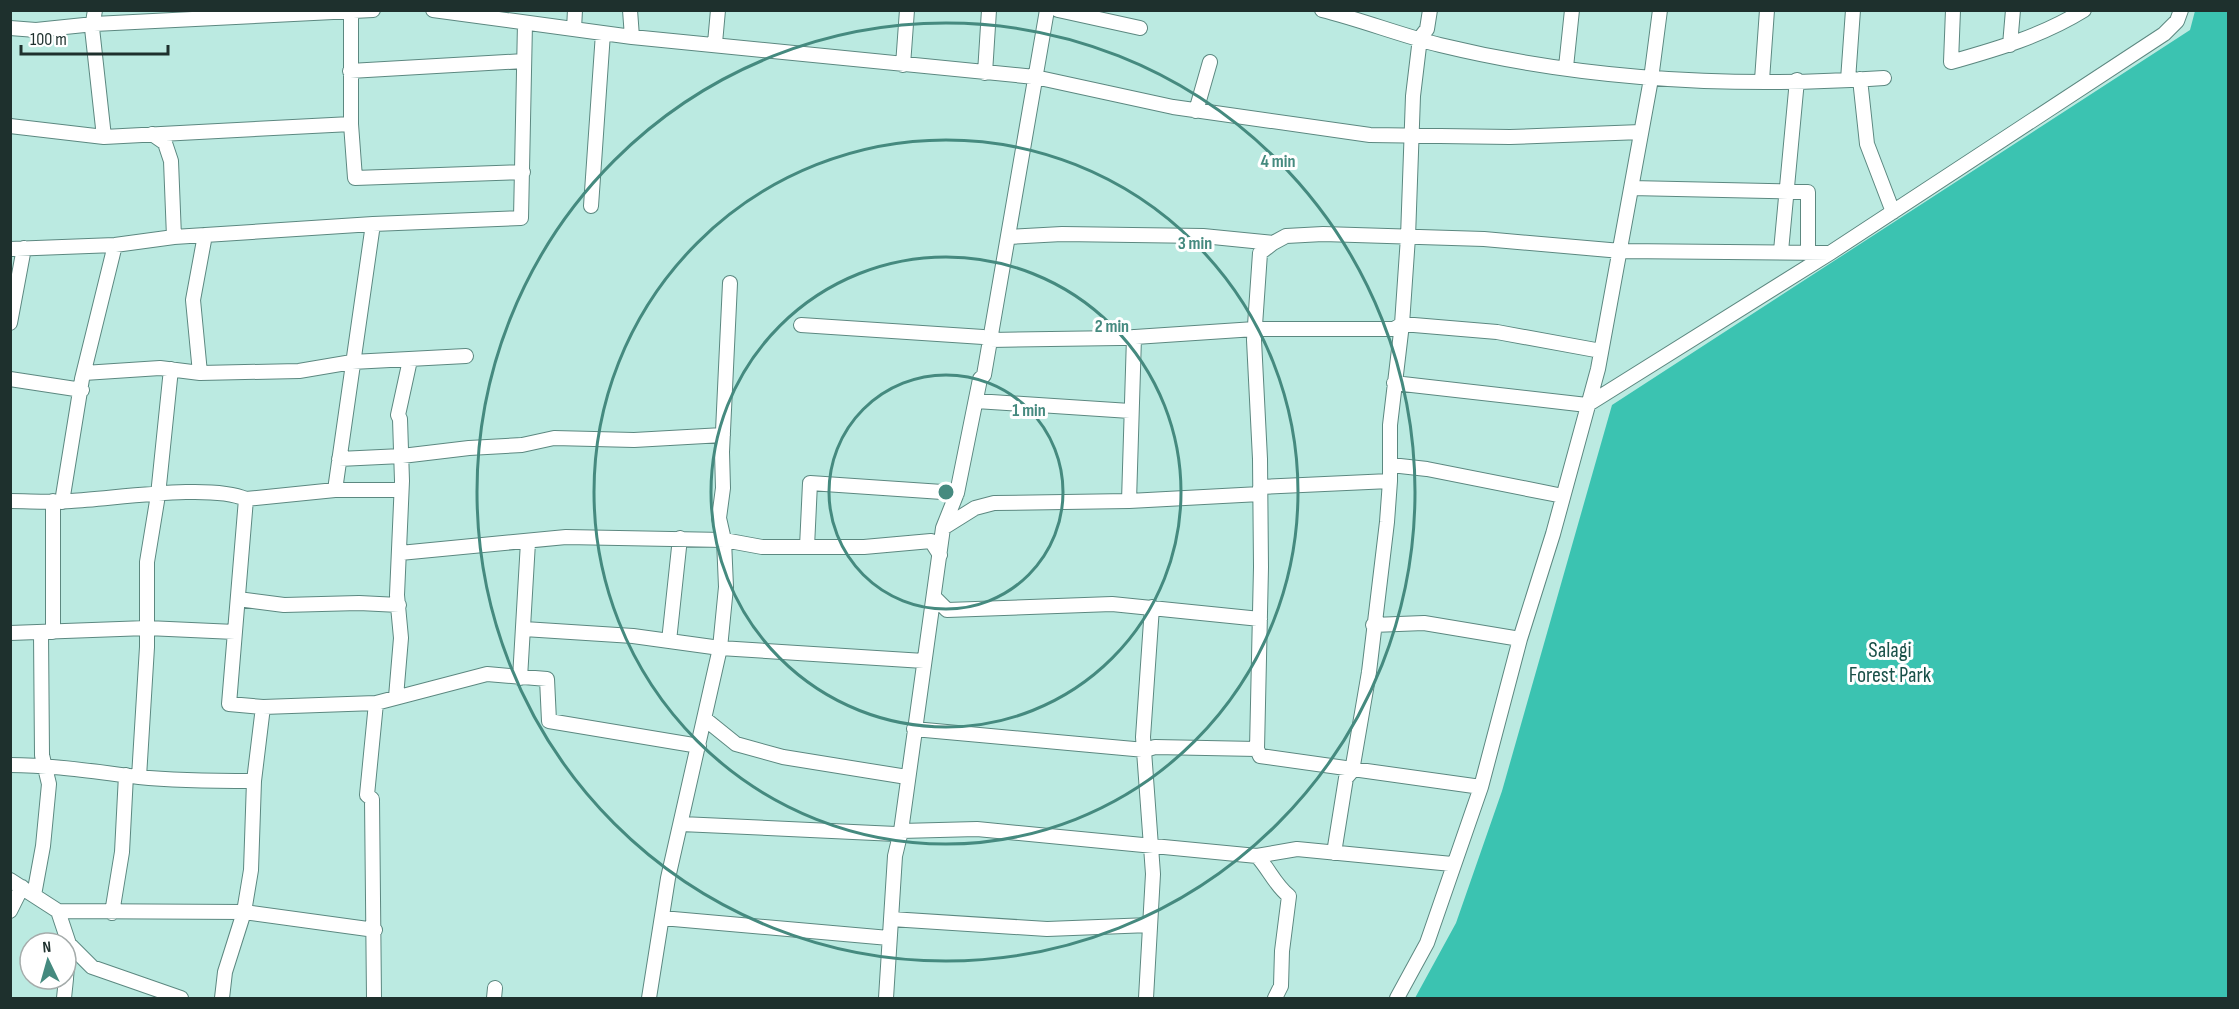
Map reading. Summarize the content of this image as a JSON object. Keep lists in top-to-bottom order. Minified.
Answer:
{"parks":["Salagi Forest Park"],"scale_bar":"100 m","north":"top","rings":["4 min","3 min","2 min","1 min"]}
